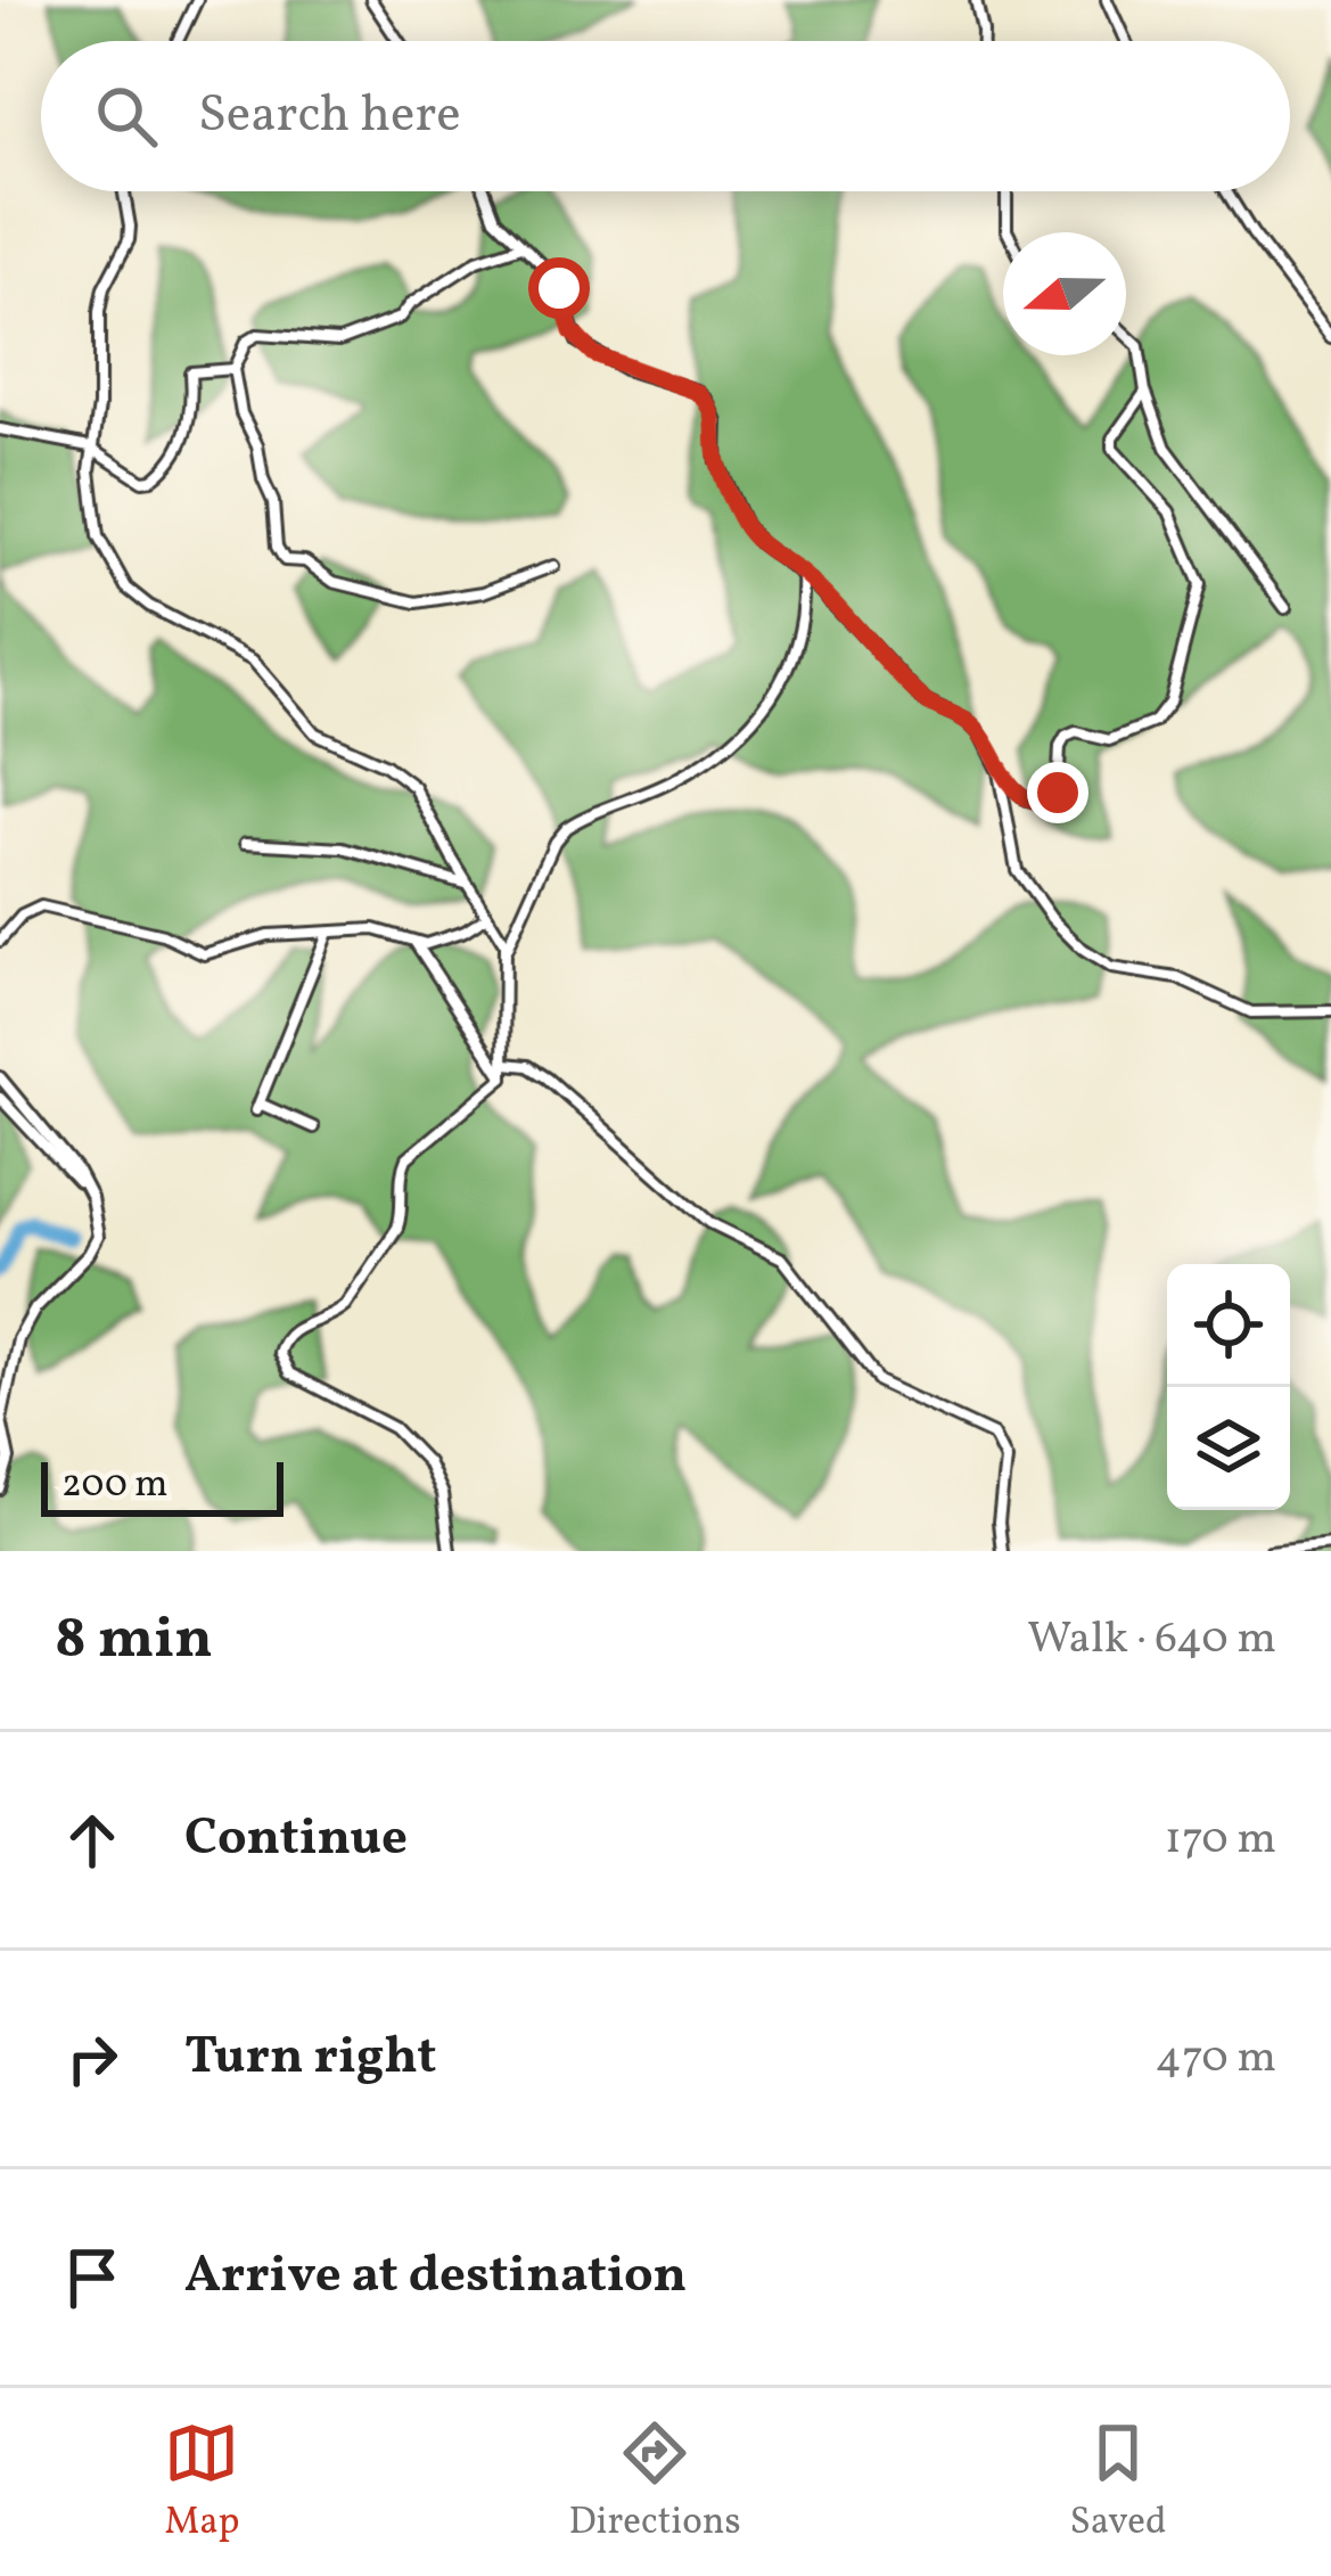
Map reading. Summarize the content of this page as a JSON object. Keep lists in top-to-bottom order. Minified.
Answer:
{"scale_bar":"200 m","north":"left","page":{"search":"Search here","scale":"200 m","heading":["8 min","Walk · 640 m"],"list":[["Continue","170 m"],["Turn right","470 m"],"Arrive at destination"],"nav":["Map","Directions","Saved"]}}
